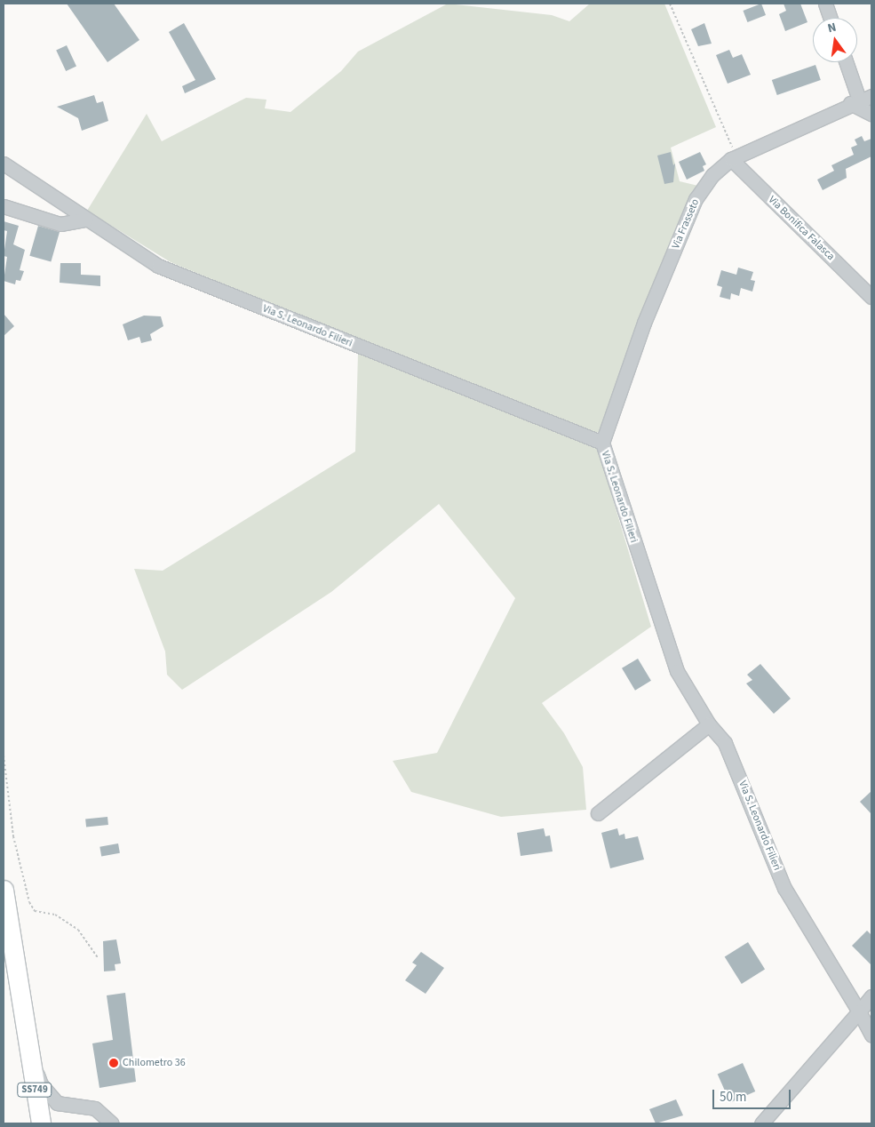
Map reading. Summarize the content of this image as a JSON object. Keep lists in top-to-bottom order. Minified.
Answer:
{"streets":{"highway":["SS749"],"street":["Via Frasseto","Via Bonifica Falasca","Via S. Leonardo Filieri"]},"crossings":[["Via Frasseto","Via Bonifica Falasca"],["Via Frasseto","Via S. Leonardo Filieri"]],"places":["Chilometro 36"],"scale_bar":"50 m","north":"top"}
